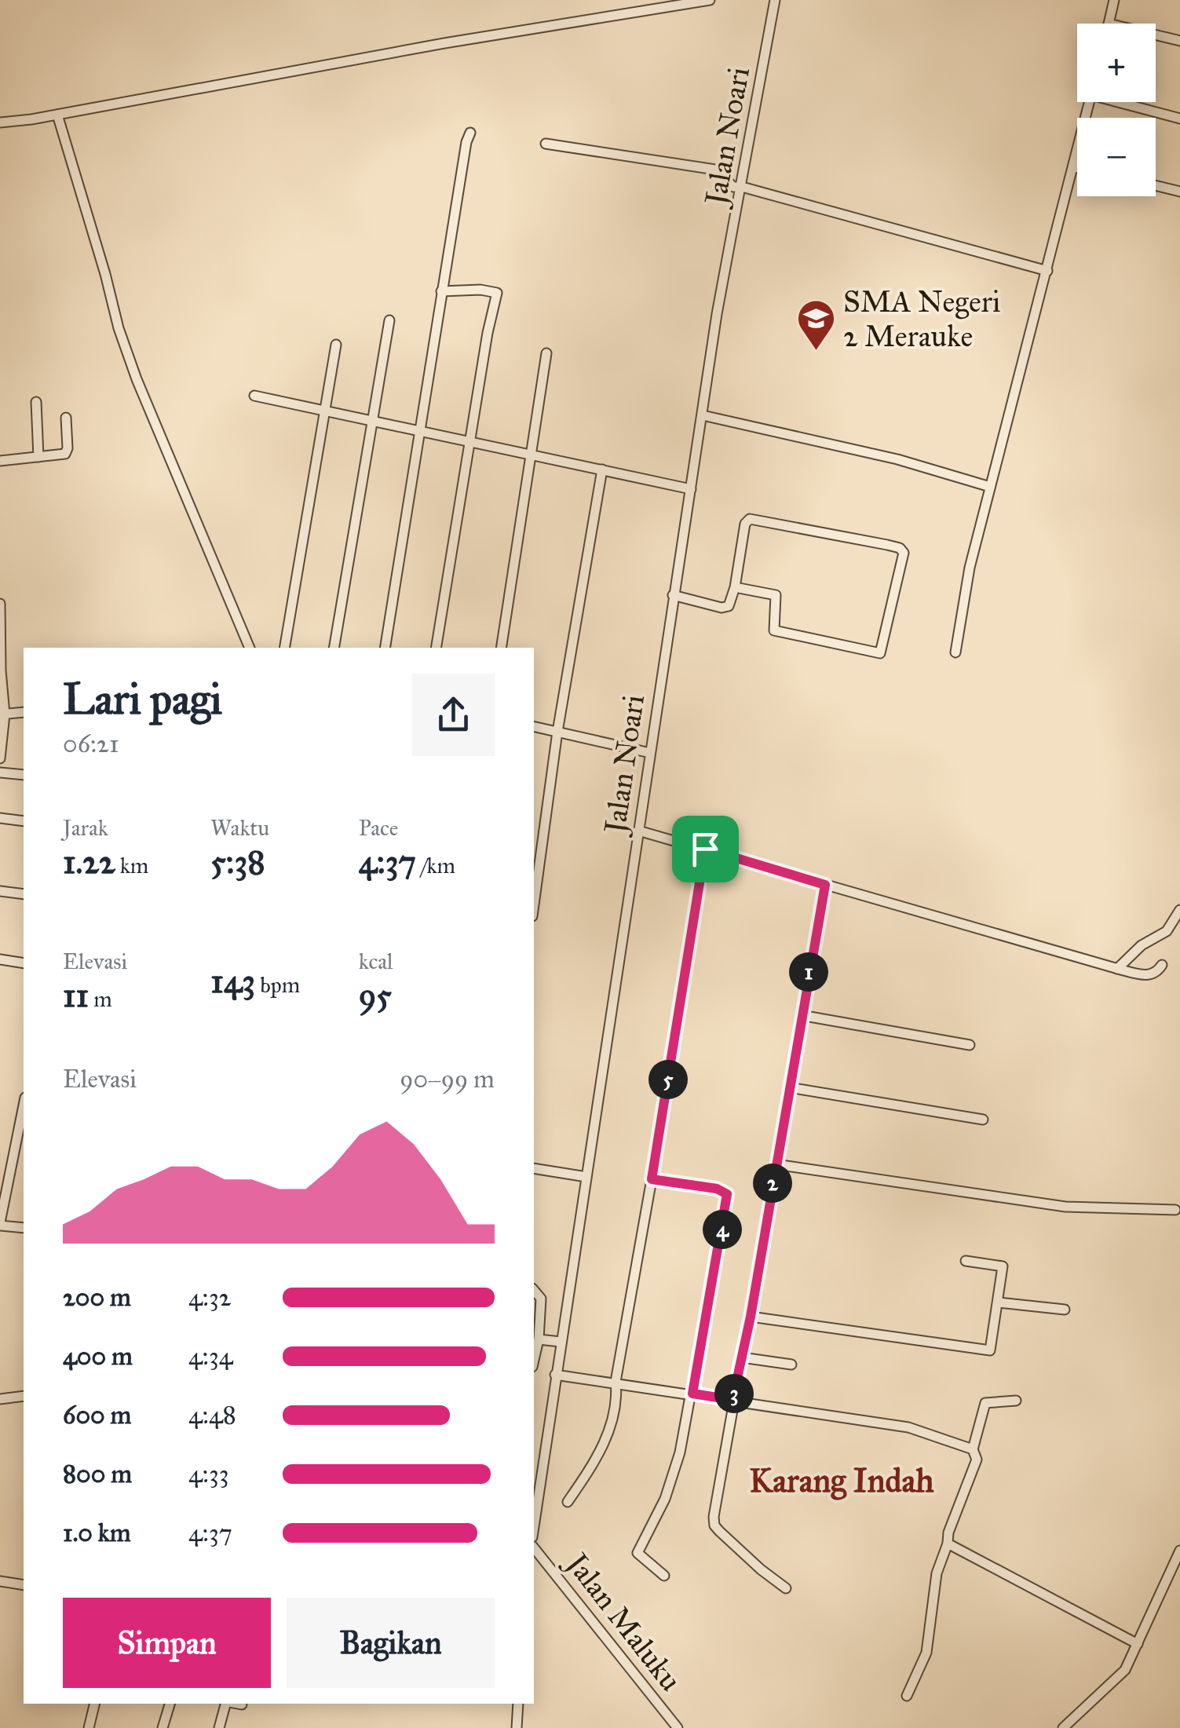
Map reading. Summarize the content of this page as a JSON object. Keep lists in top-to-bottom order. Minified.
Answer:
{"streets":{"street":["Jalan Noari","Jalan Maluku"]},"districts":["Karang Indah"],"places":{"school or university":["SMA Negeri 2 Merauke"]},"page":{"map_buttons":["+","−"],"heading":["Lari pagi","06:21"],"stats":[["Jarak","1.22 km"],["Waktu","5:38"],["Pace","4:37 /km"],["Elevasi","11 m"],["143 bpm"],["kcal","95"]],"pins":["1","5","2","4","3"],"chart":["Elevasi","90–99 m"],"list":[{"name":"200 m","note":"4:32"},{"name":"400 m","note":"4:34"},{"name":"600 m","note":"4:48"},{"name":"800 m","note":"4:33"},{"name":"1.0 km","note":"4:37"}],"buttons":["Simpan","Bagikan"]}}
